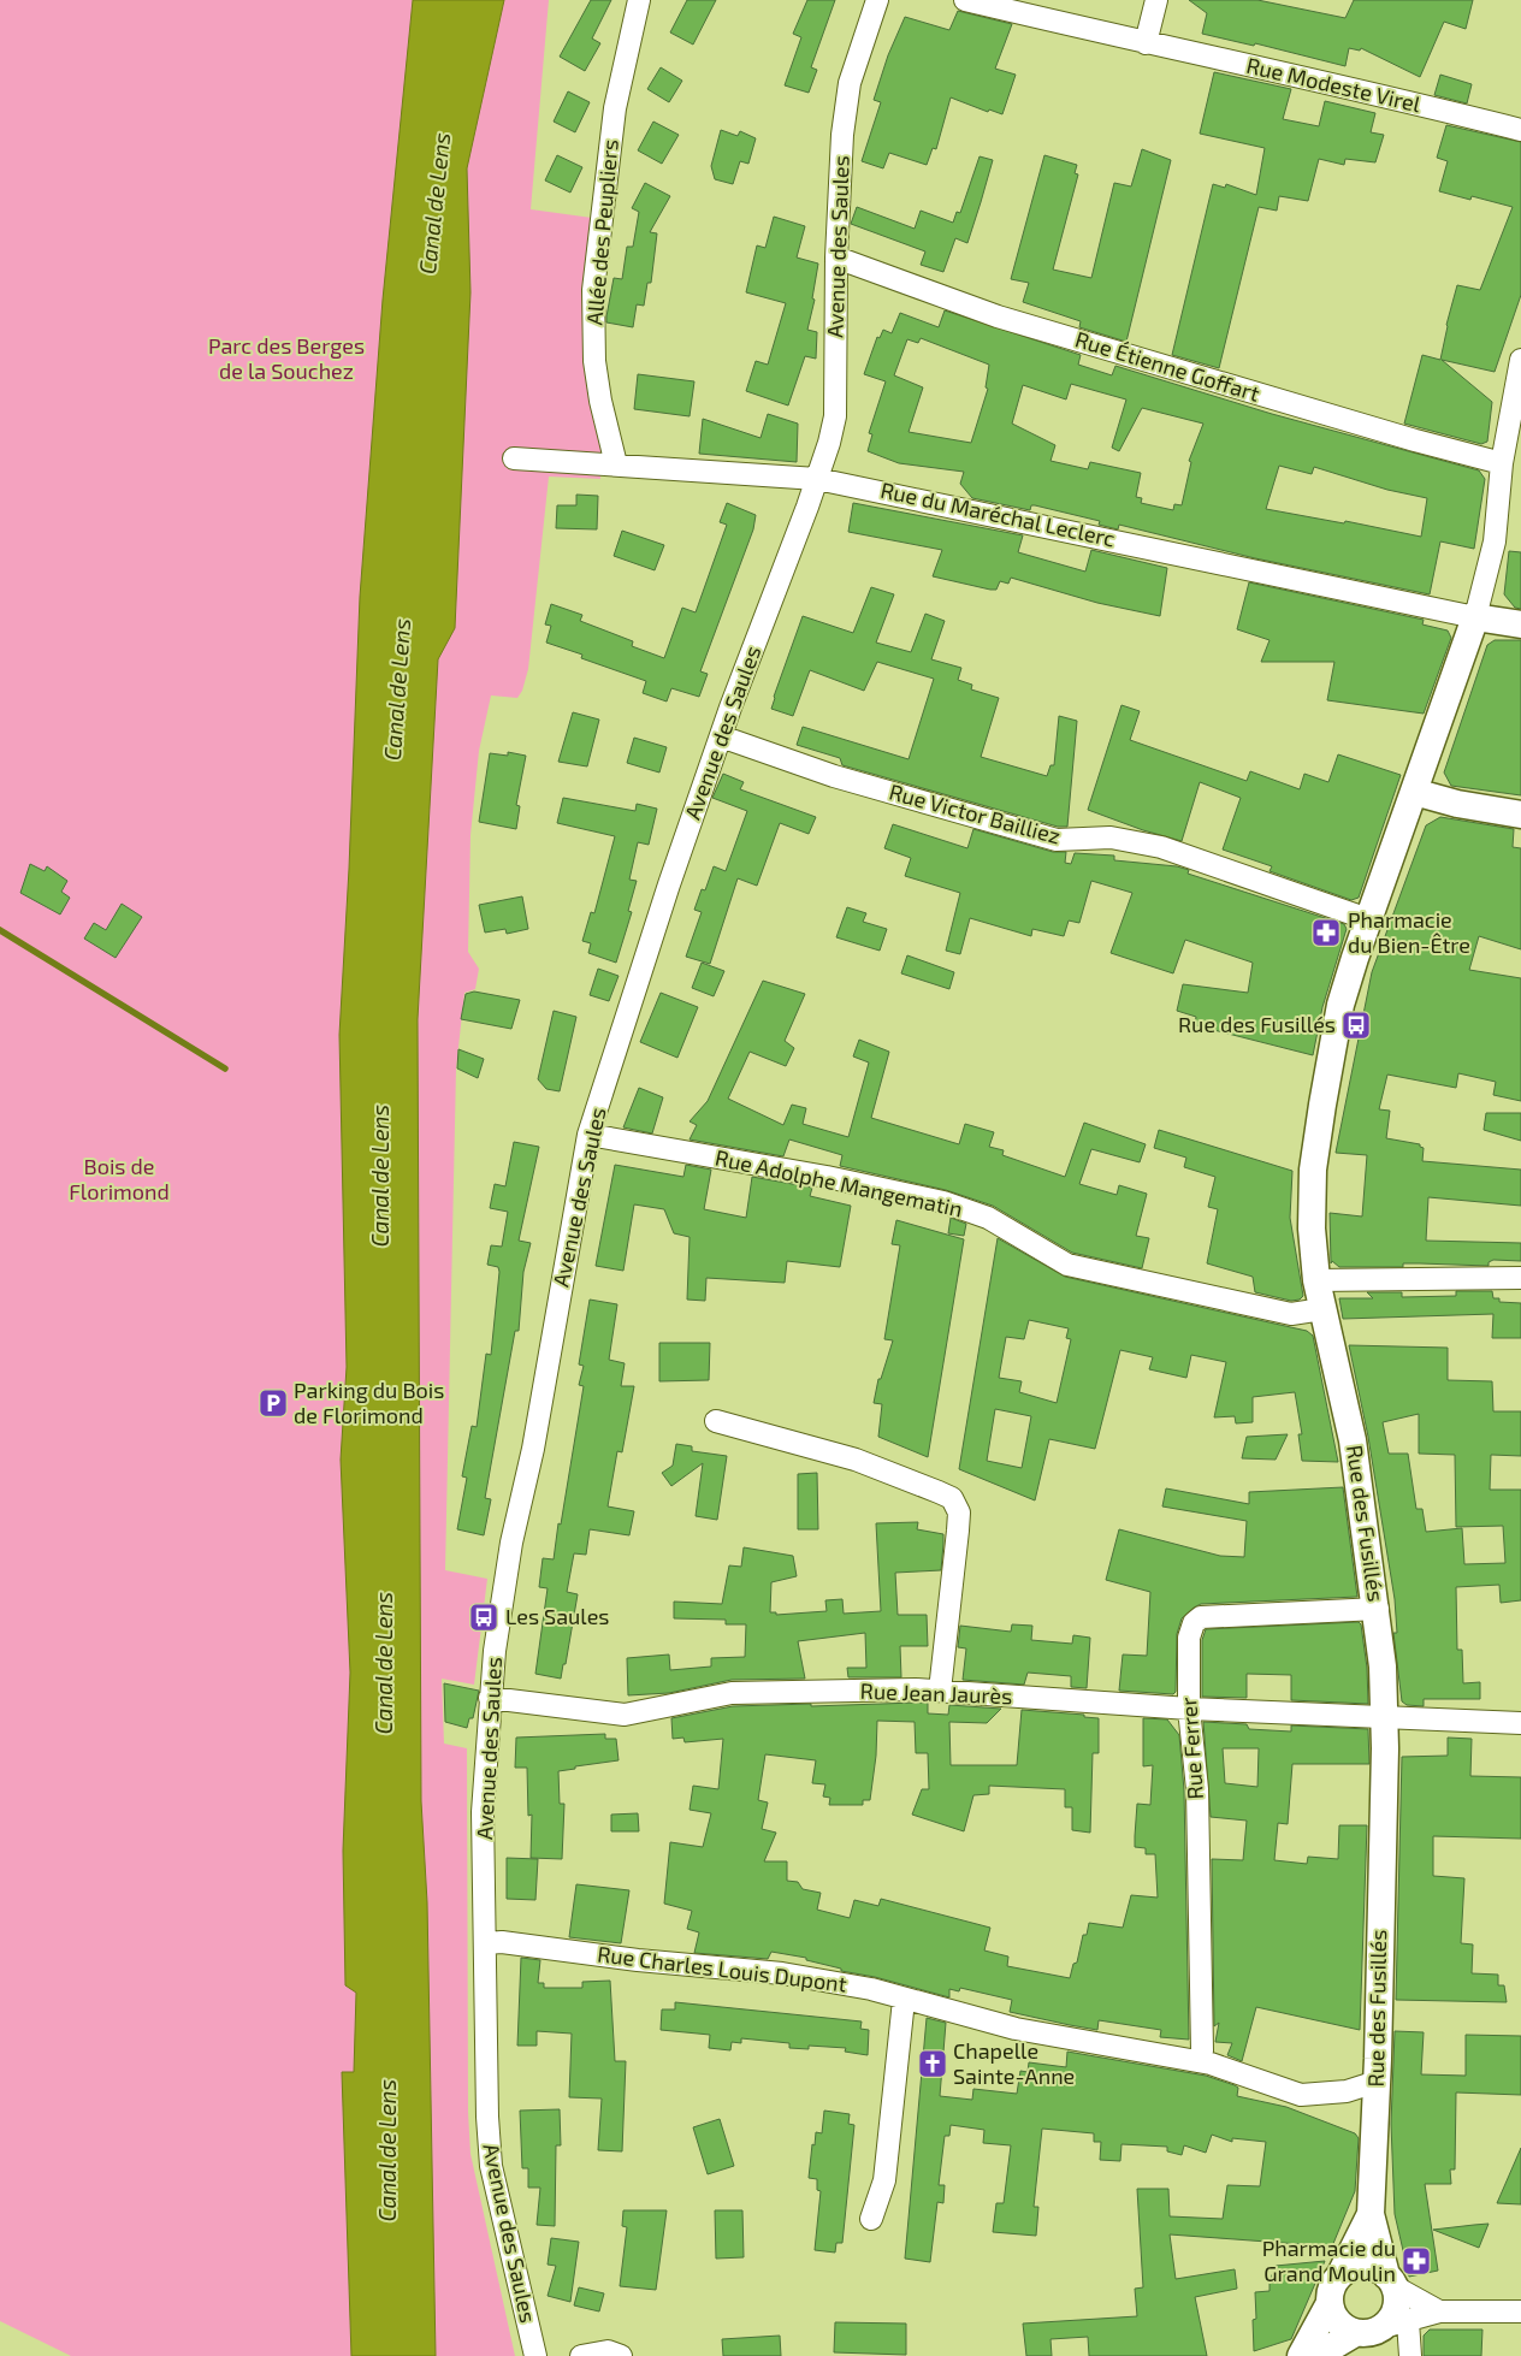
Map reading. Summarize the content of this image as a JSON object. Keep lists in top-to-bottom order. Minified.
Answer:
{"streets":{"main road":["Rue des Fusillés"],"street":["Rue Modeste Virel","Allée des Peupliers","Avenue des Saules","Rue Étienne Goffart","Rue du Maréchal Leclerc","Rue Victor Bailliez","Rue Adolphe Mangematin","Rue Jean Jaurès","Rue Ferrer","Rue Charles Louis Dupont"]},"crossings":[["Allée des Peupliers","Rue du Maréchal Leclerc"],["Avenue des Saules","Rue Étienne Goffart"],["Avenue des Saules","Rue du Maréchal Leclerc"],["Avenue des Saules","Rue Victor Bailliez"],["Avenue des Saules","Rue Adolphe Mangematin"],["Avenue des Saules","Rue Jean Jaurès"],["Avenue des Saules","Rue Charles Louis Dupont"],["Rue Étienne Goffart","Rue des Fusillés"],["Rue du Maréchal Leclerc","Rue des Fusillés"],["Rue Victor Bailliez","Rue des Fusillés"],["Rue Adolphe Mangematin","Rue des Fusillés"],["Rue des Fusillés","Rue Jean Jaurès"],["Rue des Fusillés","Rue Ferrer"],["Rue des Fusillés","Rue Charles Louis Dupont"],["Rue Jean Jaurès","Rue Ferrer"],["Rue Ferrer","Rue Charles Louis Dupont"]],"water":["Canal de Lens"],"parks":["Parc des Berges de la Souchez","Bois de Florimond"],"places":{"pharmacy":["Pharmacie du Bien-Être","Pharmacie du Grand Moulin"],"bus stop":["Rue des Fusillés","Les Saules"],"parking":["Parking du Bois de Florimond"],"church":["Chapelle Sainte-Anne"]}}
